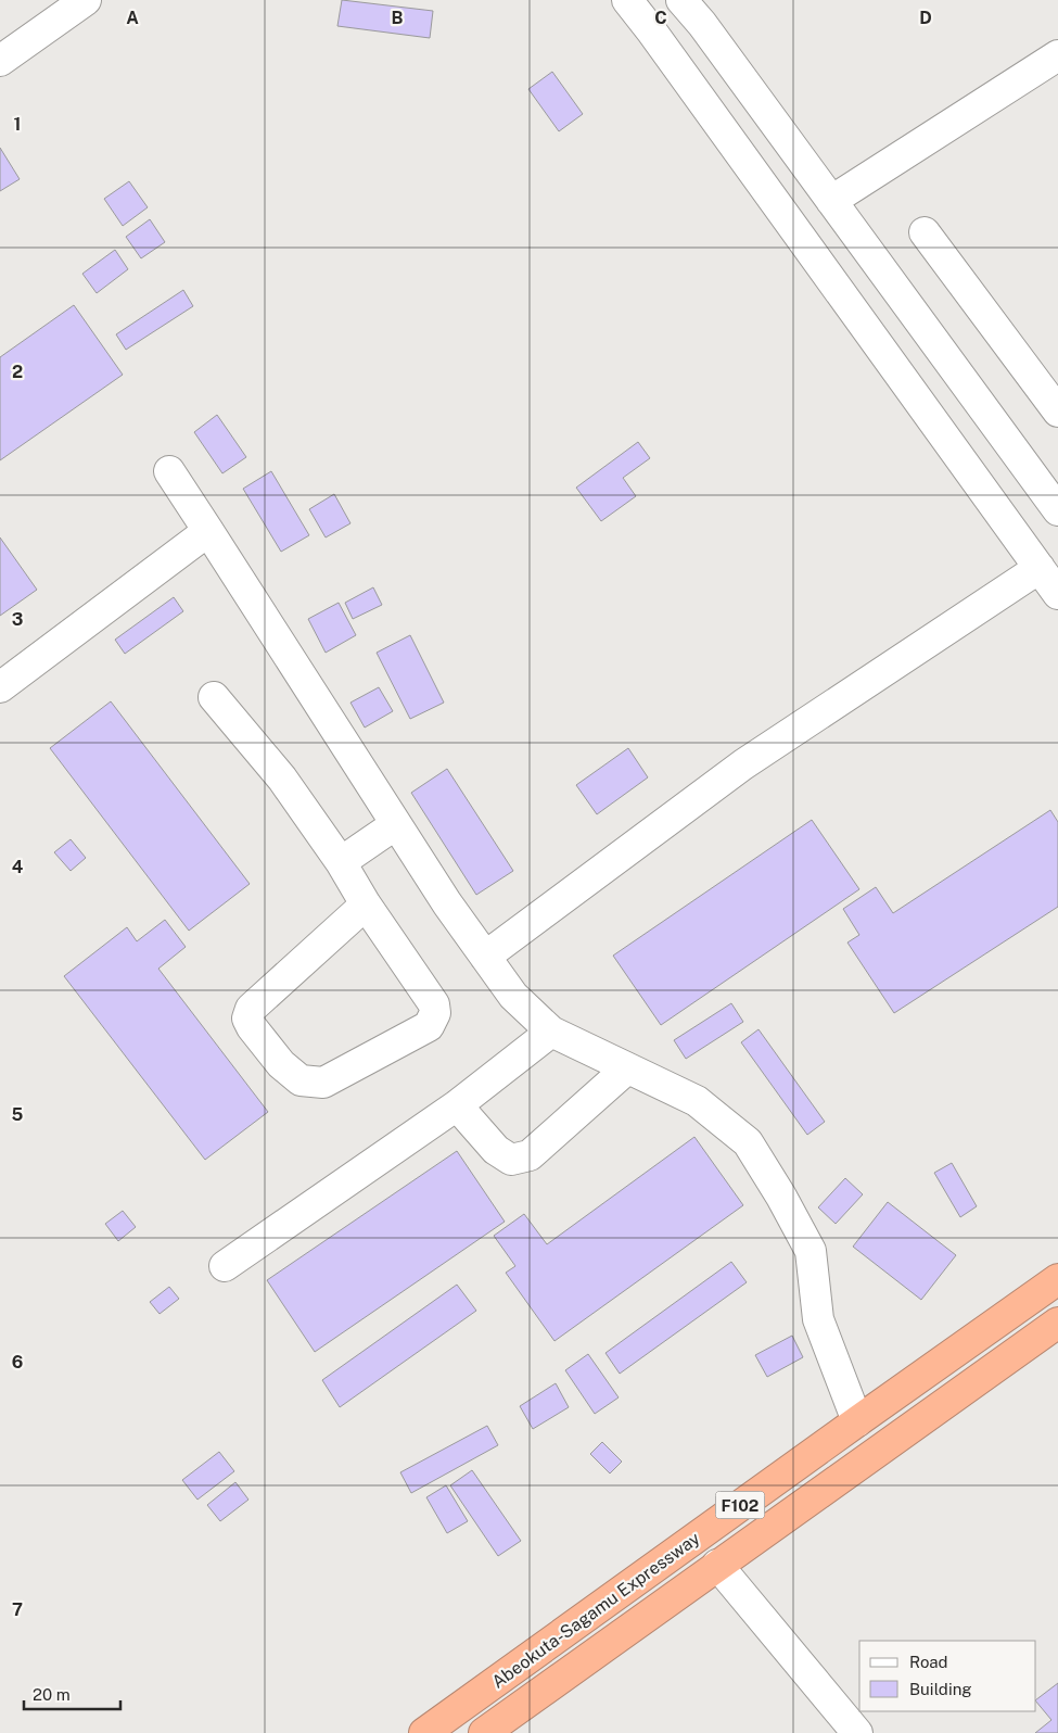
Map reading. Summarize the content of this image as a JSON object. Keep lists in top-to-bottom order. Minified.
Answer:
{"streets":{"highway":["F102","Abeokuta-Sagamu Expressway"]},"legend":["Road","Building"],"scale_bar":"20 m","grid":{"columns":["A","B","C","D"],"rows":["1","2","3","4","5","6","7"]}}
